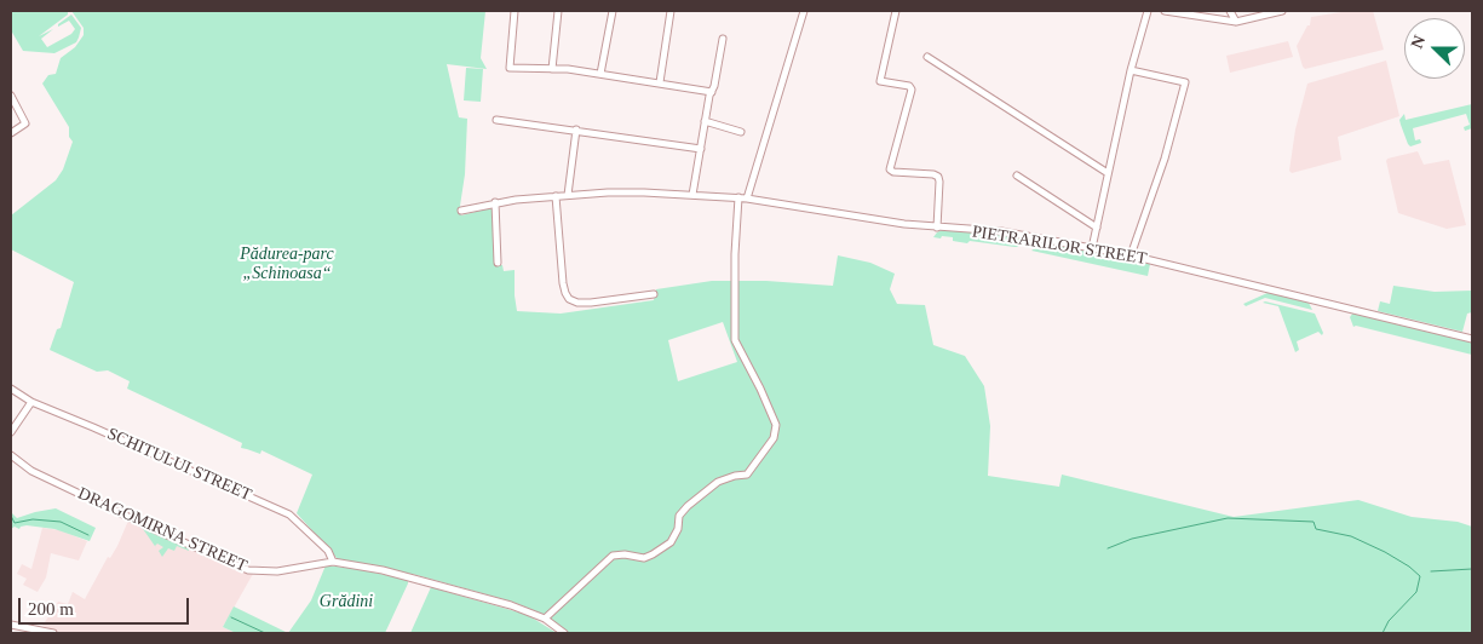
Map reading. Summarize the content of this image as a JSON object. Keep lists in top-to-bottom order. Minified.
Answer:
{"streets":{"street":["PIETRARILOR STREET","SCHITULUI STREET","DRAGOMIRNA STREET"]},"crossings":[["SCHITULUI STREET","DRAGOMIRNA STREET"]],"parks":["Pădurea-parc „Schinoasa“","Grădini"],"scale_bar":"200 m","north":"left"}
